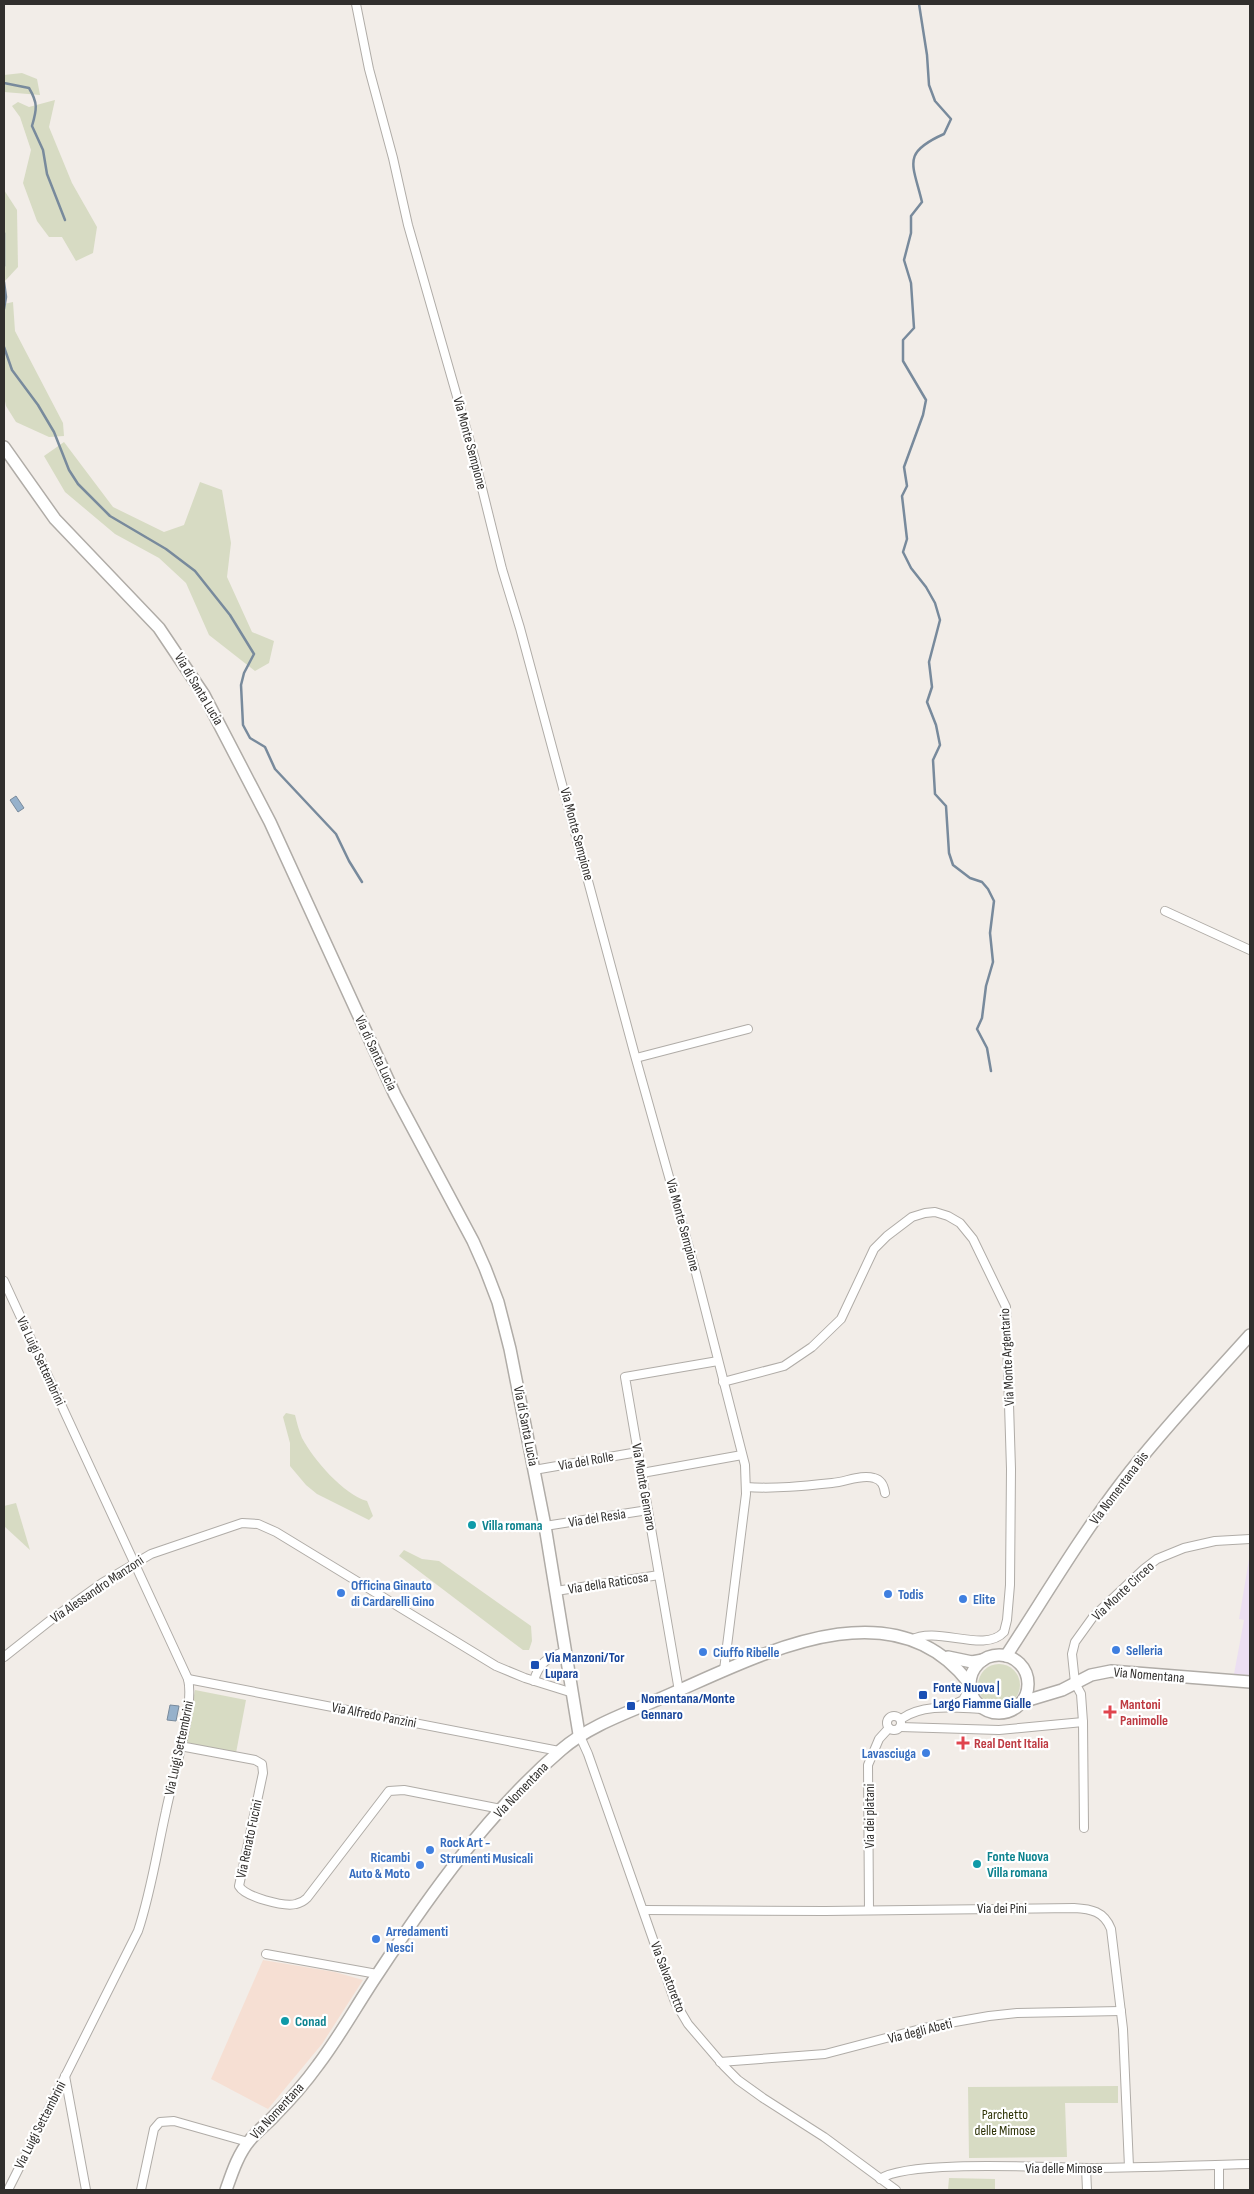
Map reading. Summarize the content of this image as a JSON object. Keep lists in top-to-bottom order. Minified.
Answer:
{"streets":{"street":["Via Monte Sempione","Via di Santa Lucia","Via Monte Argentario","Via Luigi Settembrini","Via del Rolle","Via Monte Gennaro","Via Nomentana Bis","Via del Resia","Via della Raticosa","Via Alessandro Manzoni","Via Monte Circeo","Via Nomentana","Via Alfredo Panzini","Via dei platani","Via Renato Fucini","Via dei Pini","Via Salvatoretto","Via degli Abeti","Via delle Mimose"]},"crossings":[["Via Monte Sempione","Via Monte Argentario"],["Via Monte Sempione","Via Monte Gennaro"],["Via Monte Sempione","Via Nomentana"],["Via di Santa Lucia","Via del Rolle"],["Via di Santa Lucia","Via del Resia"],["Via di Santa Lucia","Via della Raticosa"],["Via di Santa Lucia","Via Alessandro Manzoni"],["Via di Santa Lucia","Via Nomentana"],["Via di Santa Lucia","Via Salvatoretto"],["Via Monte Argentario","Via Nomentana"],["Via Luigi Settembrini","Via Alessandro Manzoni"],["Via Luigi Settembrini","Via Alfredo Panzini"],["Via Luigi Settembrini","Via Renato Fucini"],["Via del Rolle","Via Monte Gennaro"],["Via Monte Gennaro","Via del Resia"],["Via Monte Gennaro","Via della Raticosa"],["Via Monte Gennaro","Via Nomentana"],["Via Nomentana Bis","Via Nomentana"],["Via Monte Circeo","Via Nomentana"],["Via Nomentana","Via Alfredo Panzini"],["Via Nomentana","Via Renato Fucini"],["Via Nomentana","Via Salvatoretto"],["Via dei platani","Via dei Pini"],["Via dei Pini","Via Salvatoretto"],["Via dei Pini","Via degli Abeti"],["Via dei Pini","Via delle Mimose"],["Via Salvatoretto","Via degli Abeti"],["Via Salvatoretto","Via delle Mimose"]],"parks":["Parchetto delle Mimose"],"places":{"other":["Villa romana","Officina Ginauto di Cardarelli Gino","Todis","Elite","Selleria","Ciuffo Ribelle","Lavasciuga","Rock Art - Strumenti Musicali","Fonte Nuova Villa romana","Ricambi Auto & Moto","Arredamenti Nesci","Conad"],"transit":["Via Manzoni/Tor Lupara","Fonte Nuova | Largo Fiamme Gialle","Nomentana/Monte Gennaro"],"health":["Mantoni Panimolle","Real Dent Italia"]}}
